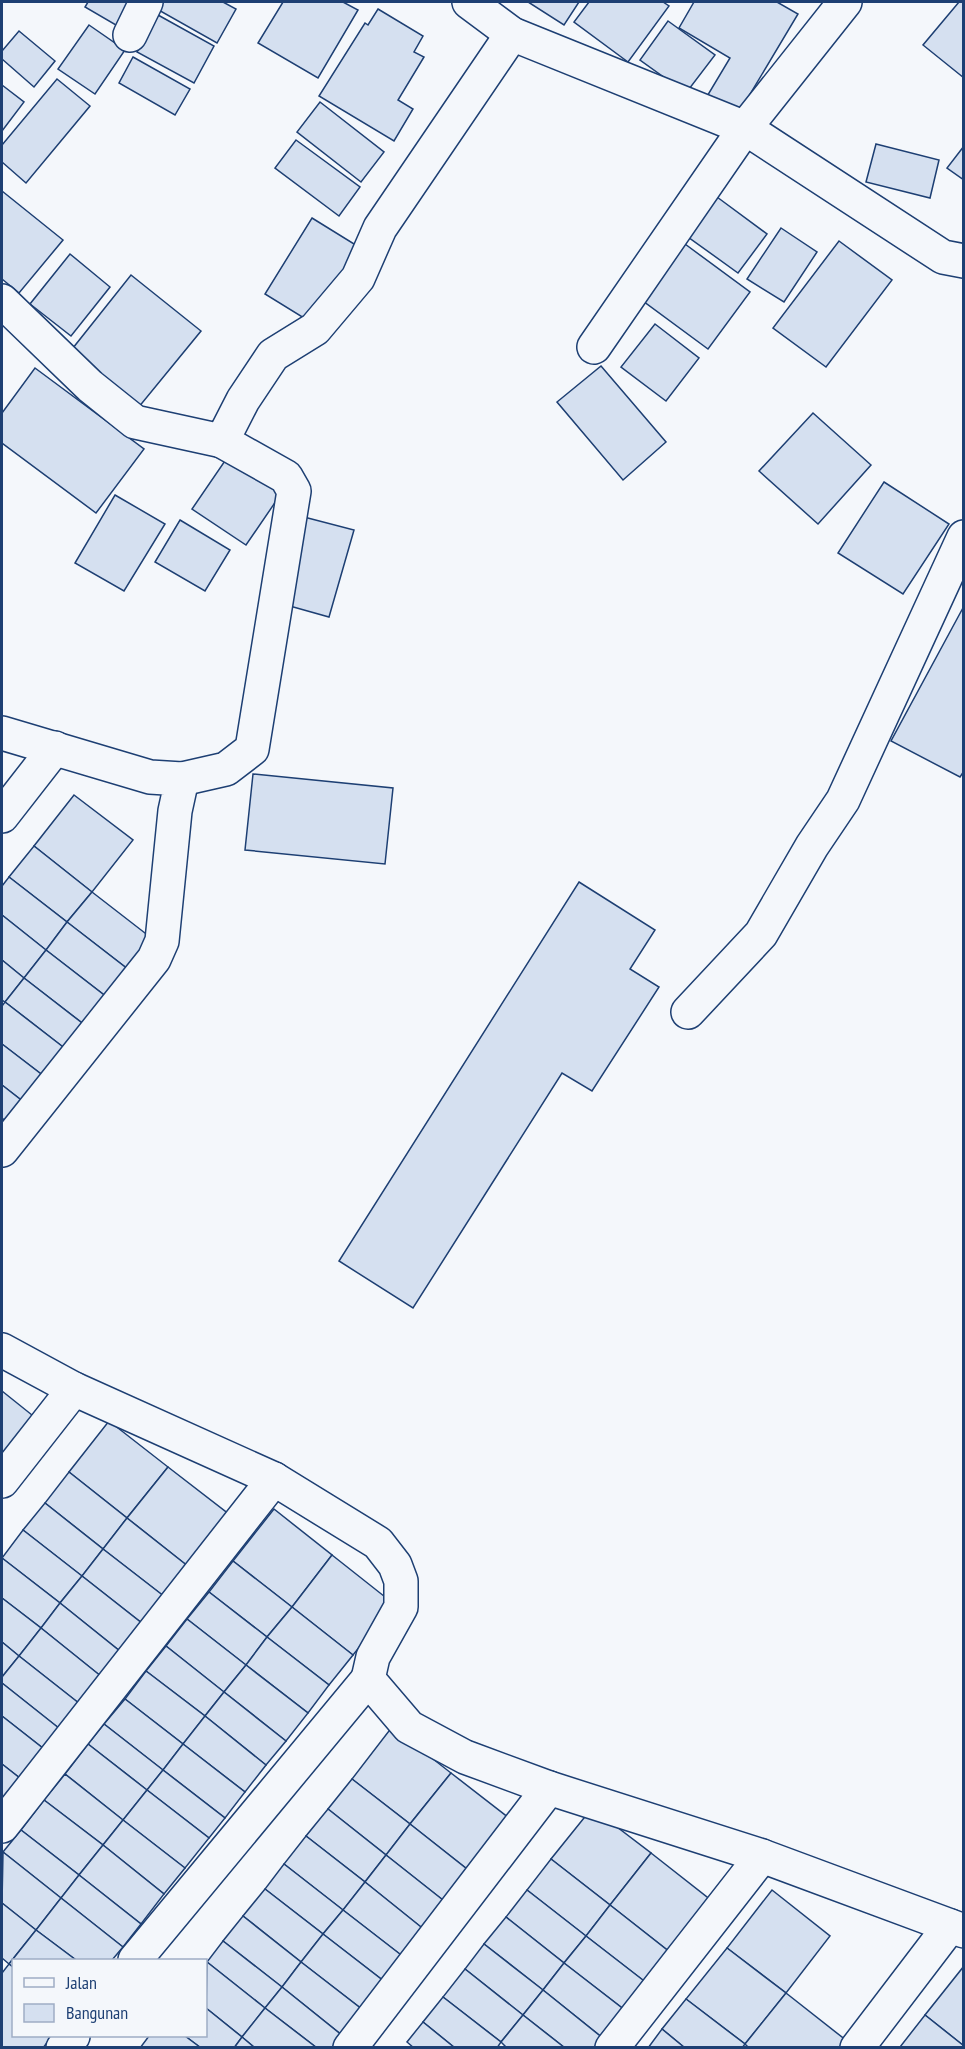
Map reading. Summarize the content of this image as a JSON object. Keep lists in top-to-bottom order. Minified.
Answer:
{"legend":["Jalan","Bangunan"]}
